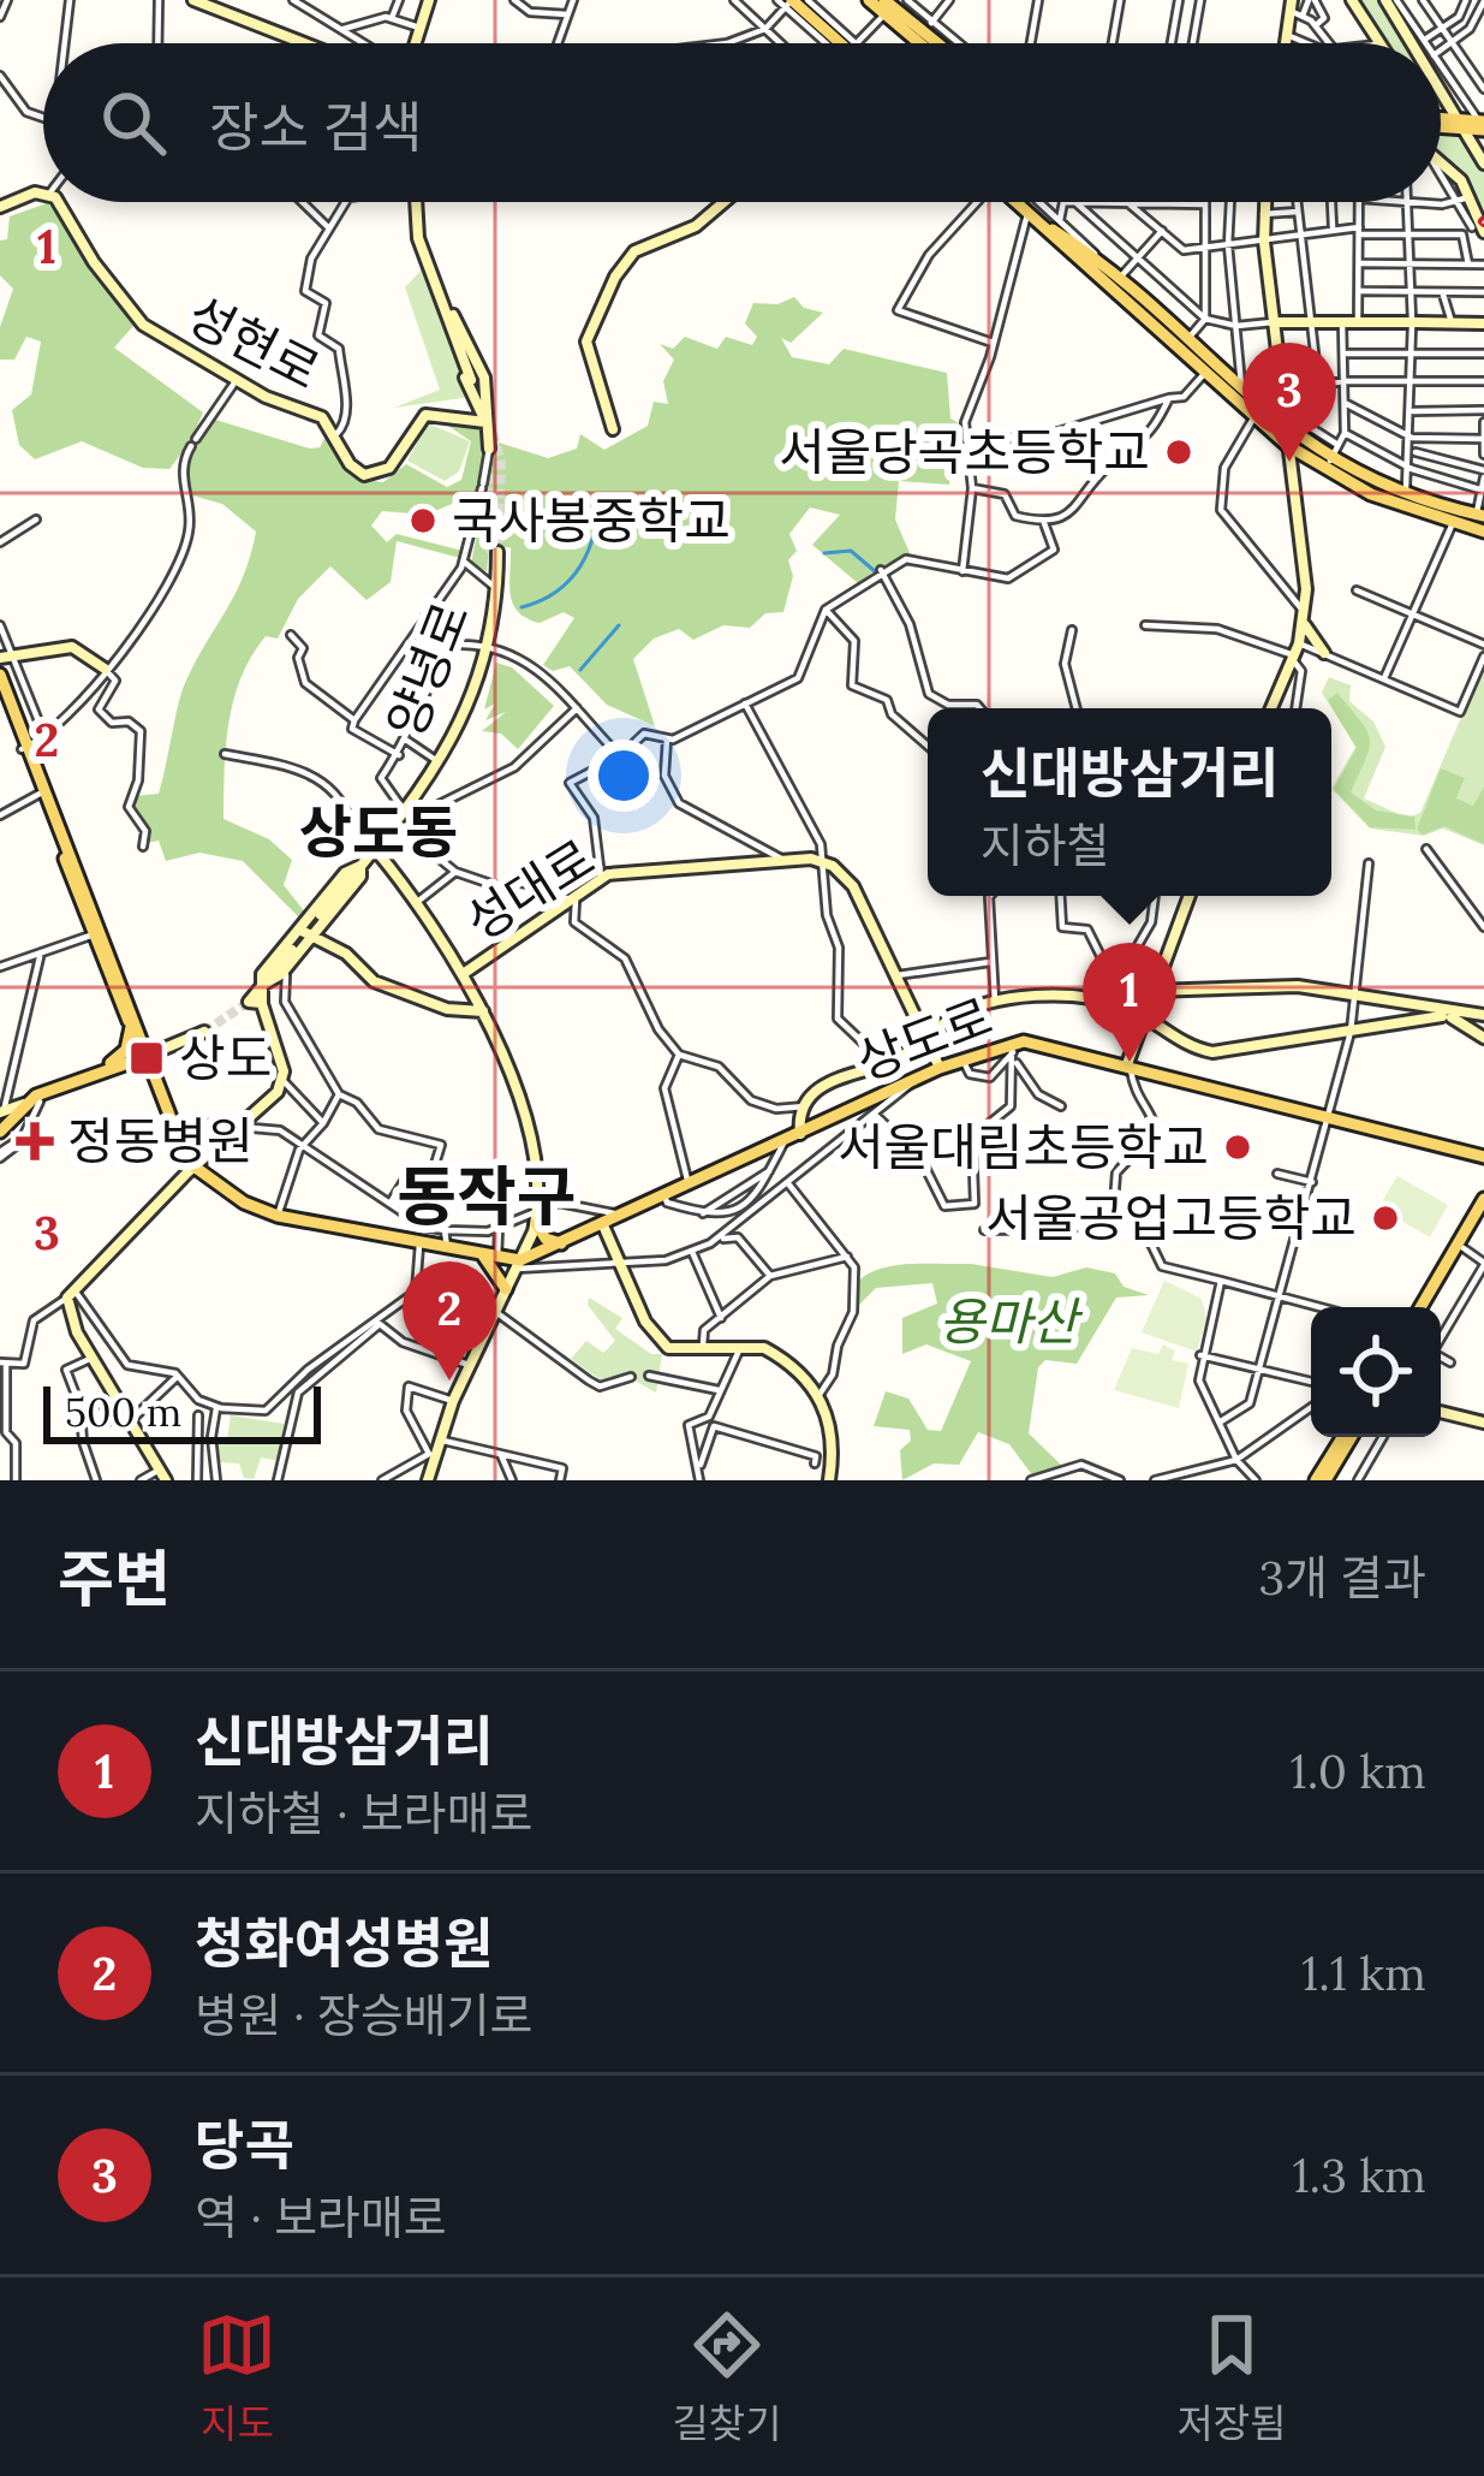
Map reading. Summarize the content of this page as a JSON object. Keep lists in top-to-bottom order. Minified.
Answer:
{"streets":{"main road":["상도로"],"street":["성현로","양녕로","성대로"]},"districts":["상도동","동작구"],"parks":["용마산"],"places":{"other":["서울당곡초등학교","국사봉중학교","서울대림초등학교","서울공업고등학교"],"transit":["상도"],"health":["정동병원"]},"scale_bar":"500 m","page":{"search":"장소 검색","pins":["3","1","2"],"popup":["신대방삼거리","지하철"],"scale":"500 m","heading":["주변","3개 결과"],"list":[{"mark":"1","name":"신대방삼거리","note":"지하철 · 보라매로","value":"1.0 km"},{"mark":"2","name":"청화여성병원","note":"병원 · 장승배기로","value":"1.1 km"},{"mark":"3","name":"당곡","note":"역 · 보라매로","value":"1.3 km"}],"nav":["지도","길찾기","저장됨"]},"grid":{"rows":["1","2","3"]}}
